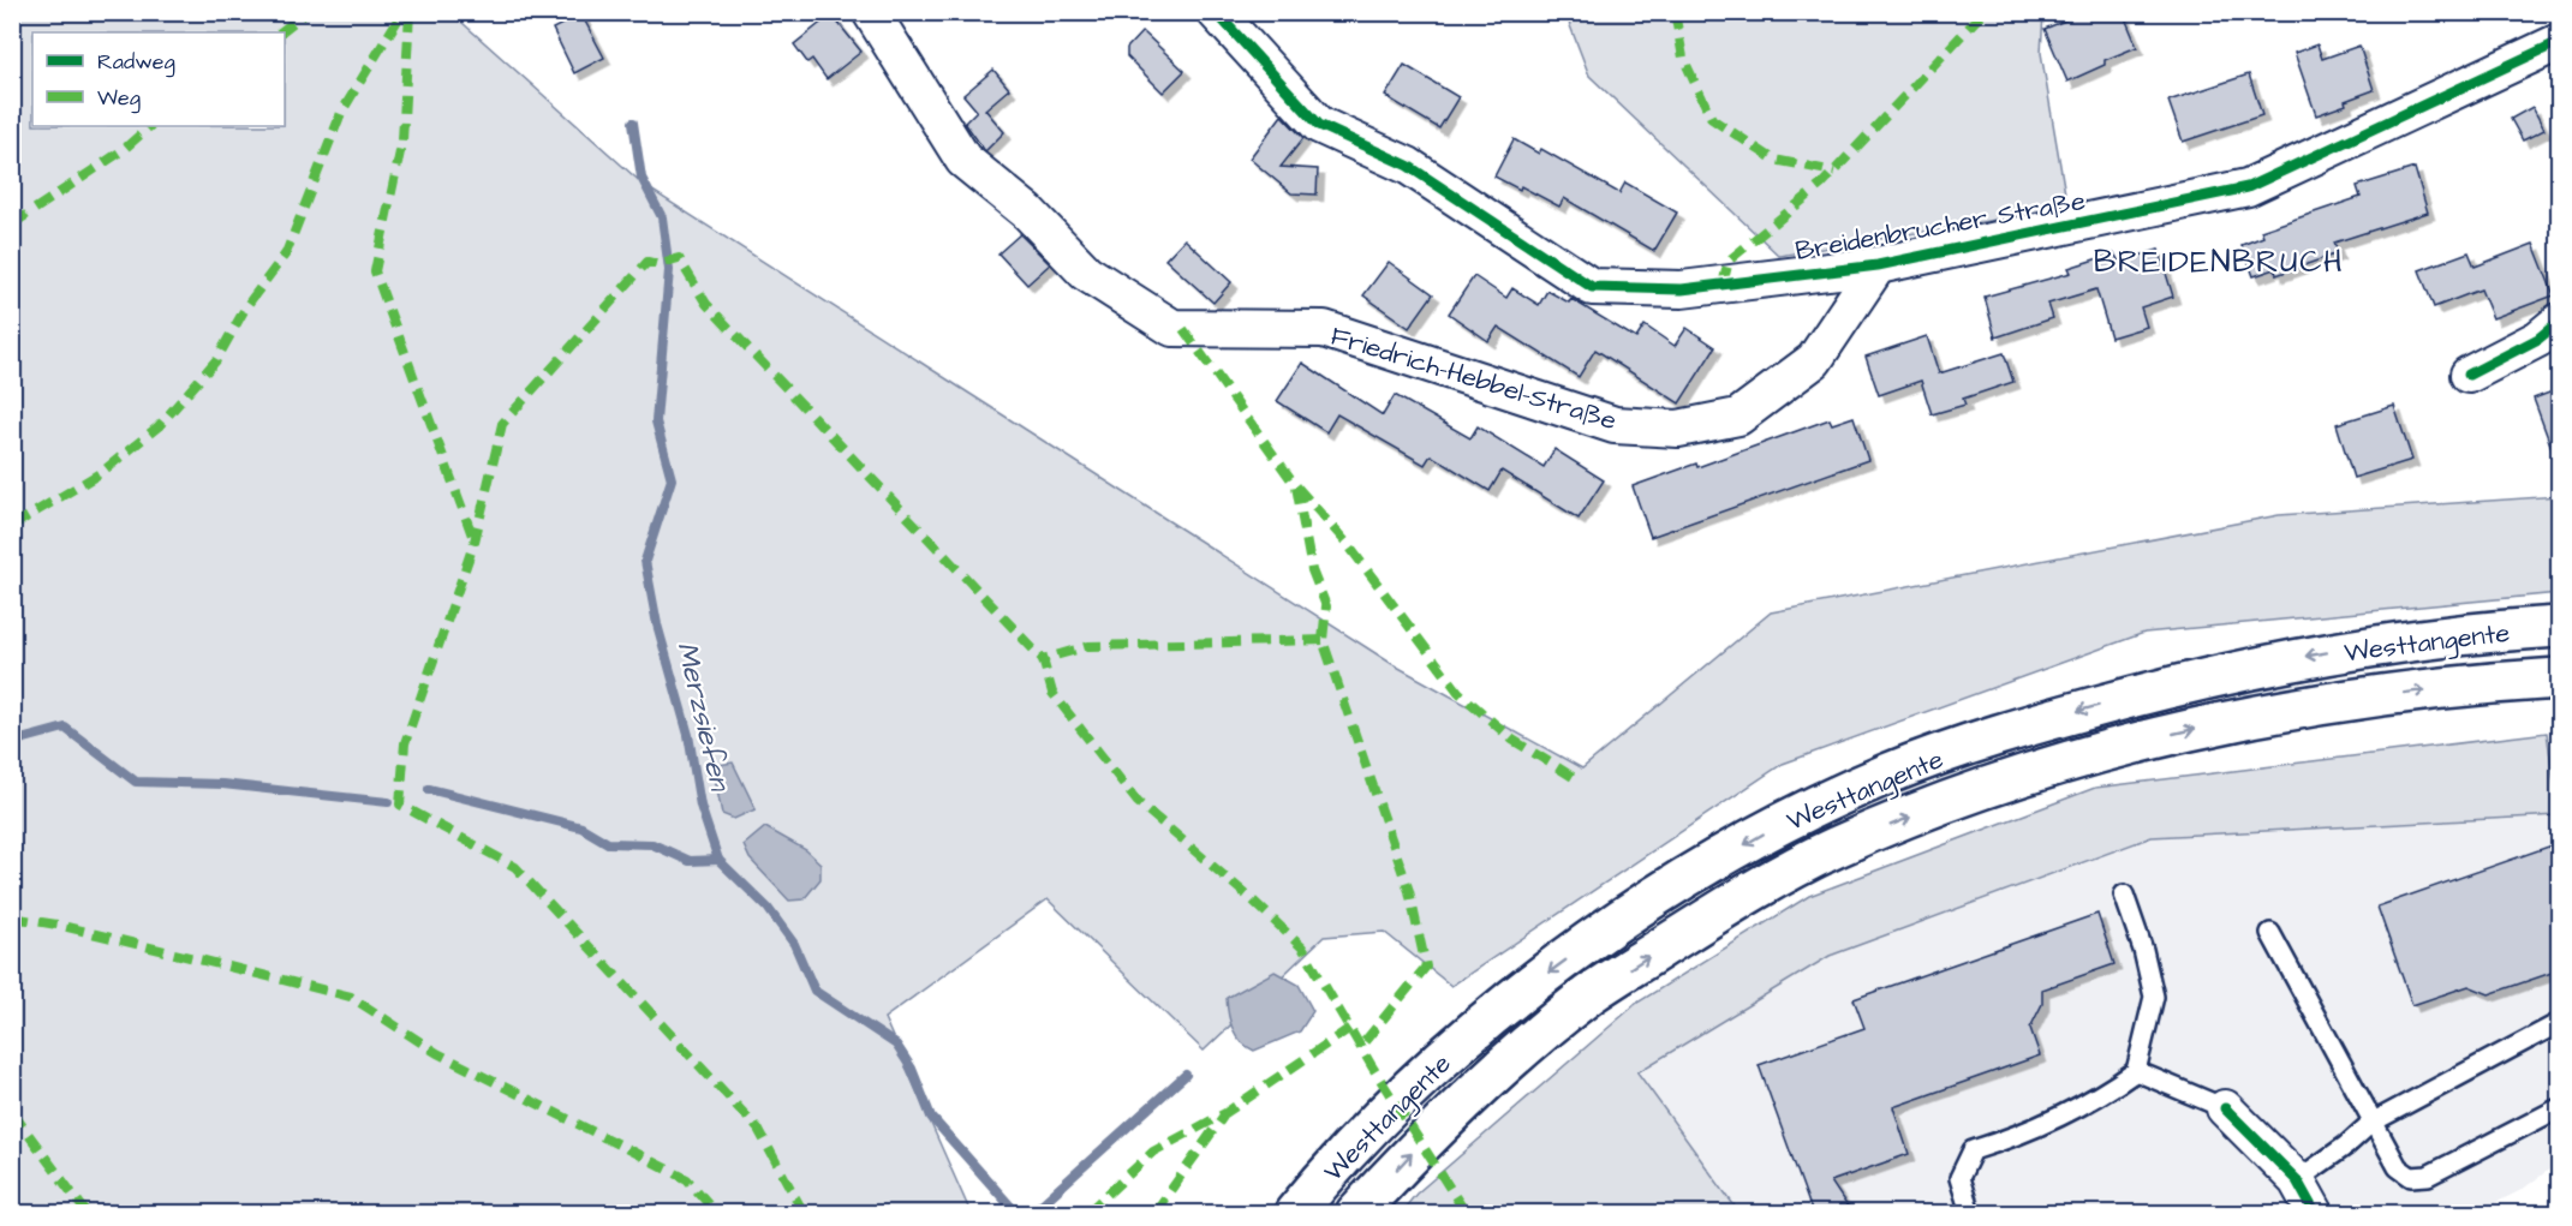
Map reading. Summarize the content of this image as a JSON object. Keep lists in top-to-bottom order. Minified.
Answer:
{"streets":{"highway":["Westtangente"],"street":["Breidenbrucher Straße","Friedrich-Hebbel-Straße"]},"crossings":[["Breidenbrucher Straße","Friedrich-Hebbel-Straße"]],"districts":["BREIDENBRUCH"],"water":["Merzsiefen"],"legend":["Radweg","Weg"]}
